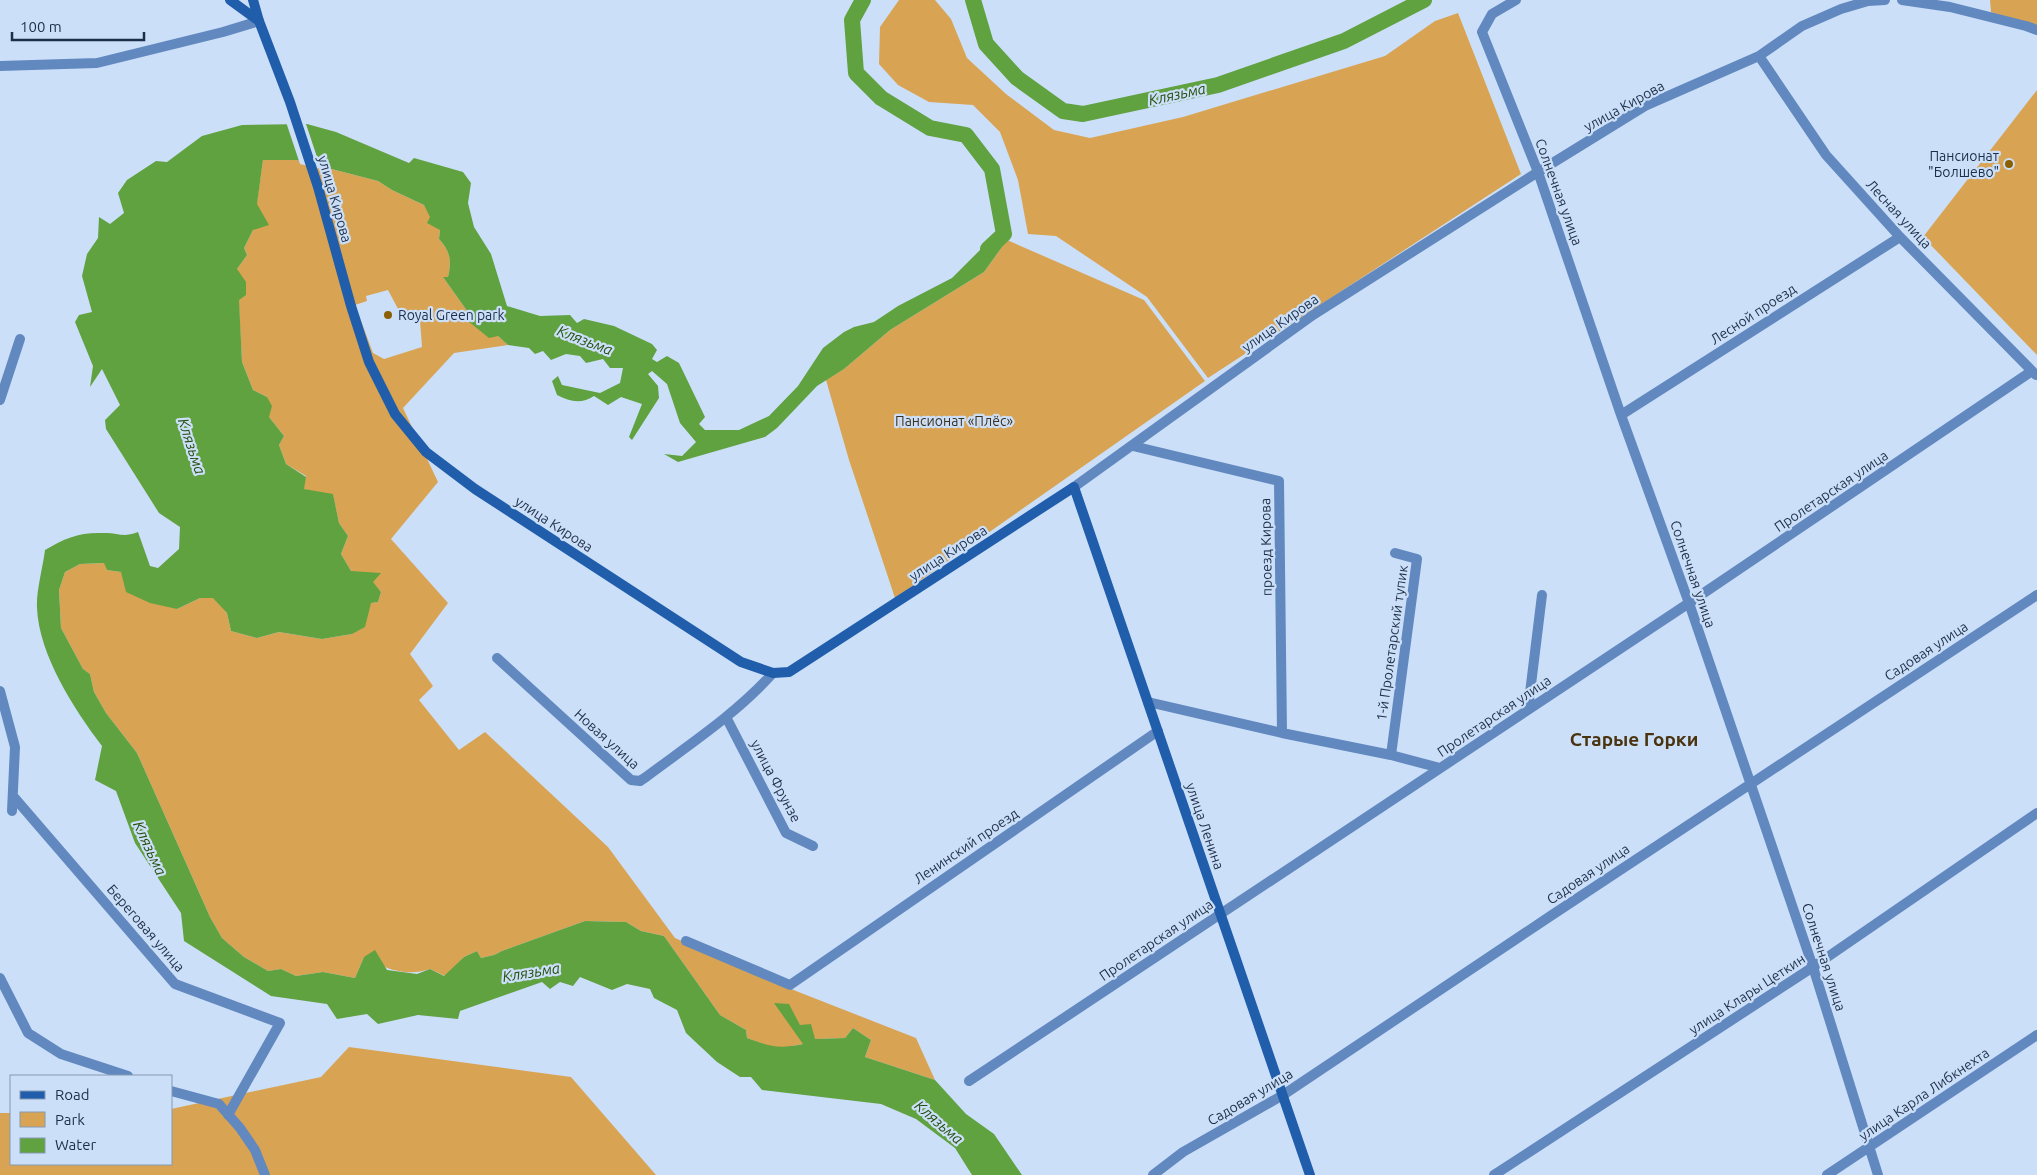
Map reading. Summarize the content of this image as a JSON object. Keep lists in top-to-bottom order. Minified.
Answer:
{"streets":{"street":["улица Кирова","Солнечная улица","Лесная улица","Лесной проезд","Пролетарская улица","проезд Кирова","1-й Пролетарский тупик","Садовая улица","Новая улица","улица Фрунзе","улица Ленина","Ленинский проезд","Береговая улица","улица Клары Цеткин","улица Карла Либкнехта"]},"crossings":[["улица Кирова","Солнечная улица"],["улица Кирова","Лесная улица"],["улица Кирова","проезд Кирова"],["улица Кирова","Новая улица"],["улица Кирова","улица Ленина"],["Солнечная улица","Лесной проезд"],["Солнечная улица","Пролетарская улица"],["Солнечная улица","Садовая улица"],["Солнечная улица","улица Клары Цеткин"],["Солнечная улица","улица Карла Либкнехта"],["Лесная улица","Лесной проезд"],["Лесная улица","Пролетарская улица"],["Пролетарская улица","улица Ленина"],["Садовая улица","улица Ленина"],["Новая улица","улица Фрунзе"],["улица Ленина","Ленинский проезд"]],"districts":["Старые Горки"],"water":["Клязьма"],"parks":["Пансионат «Плёс»"],"places":["Пансионат \"Болшево\"","Royal Green park"],"legend":["Road","Park","Water"],"scale_bar":"100 m"}
